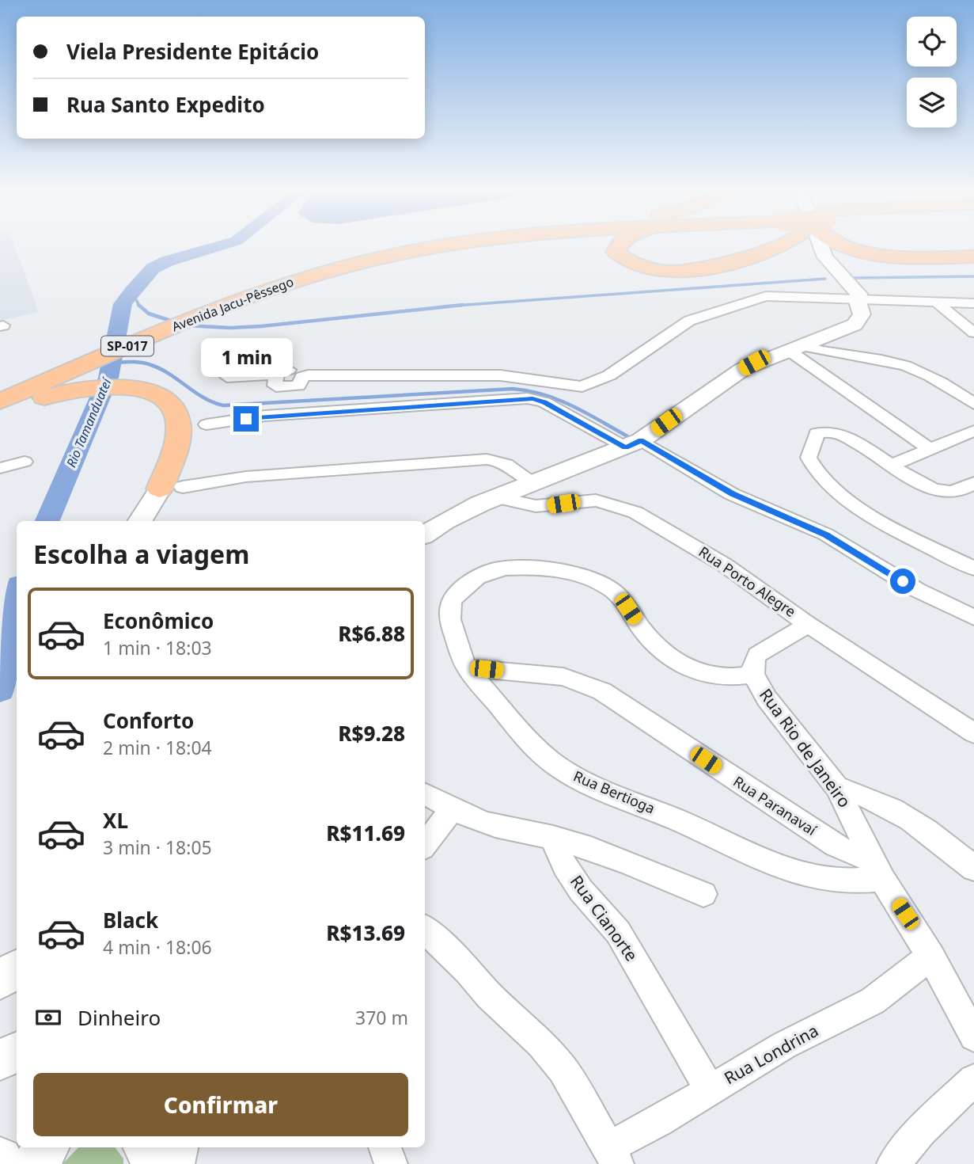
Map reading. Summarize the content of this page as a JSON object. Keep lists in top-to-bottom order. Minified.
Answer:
{"streets":{"highway":["Avenida Jacu-Pêssego","SP-017"],"street":["Rua Porto Alegre","Rua Rio de Janeiro","Rua Bertioga","Rua Paranavaí","Rua Cianorte","Rua Londrina"]},"crossings":[["Rua Porto Alegre","Rua Rio de Janeiro"],["Rua Rio de Janeiro","Rua Bertioga"],["Rua Rio de Janeiro","Rua Paranavaí"],["Rua Rio de Janeiro","Rua Londrina"],["Rua Bertioga","Rua Paranavaí"],["Rua Cianorte","Rua Londrina"]],"water":["Rio Tamanduateí"],"page":{"banner":["Viela Presidente Epitácio","Rua Santo Expedito"],"bubble":"1 min","heading":"Escolha a viagem","list":[{"name":"Econômico","note":"1 min · 18:03","value":"R$6.88"},{"name":"Conforto","note":"2 min · 18:04","value":"R$9.28"},{"name":"XL","note":"3 min · 18:05","value":"R$11.69"},{"name":"Black","note":"4 min · 18:06","value":"R$13.69"}],"pay":["Dinheiro","370 m"],"buttons":"Confirmar"}}
